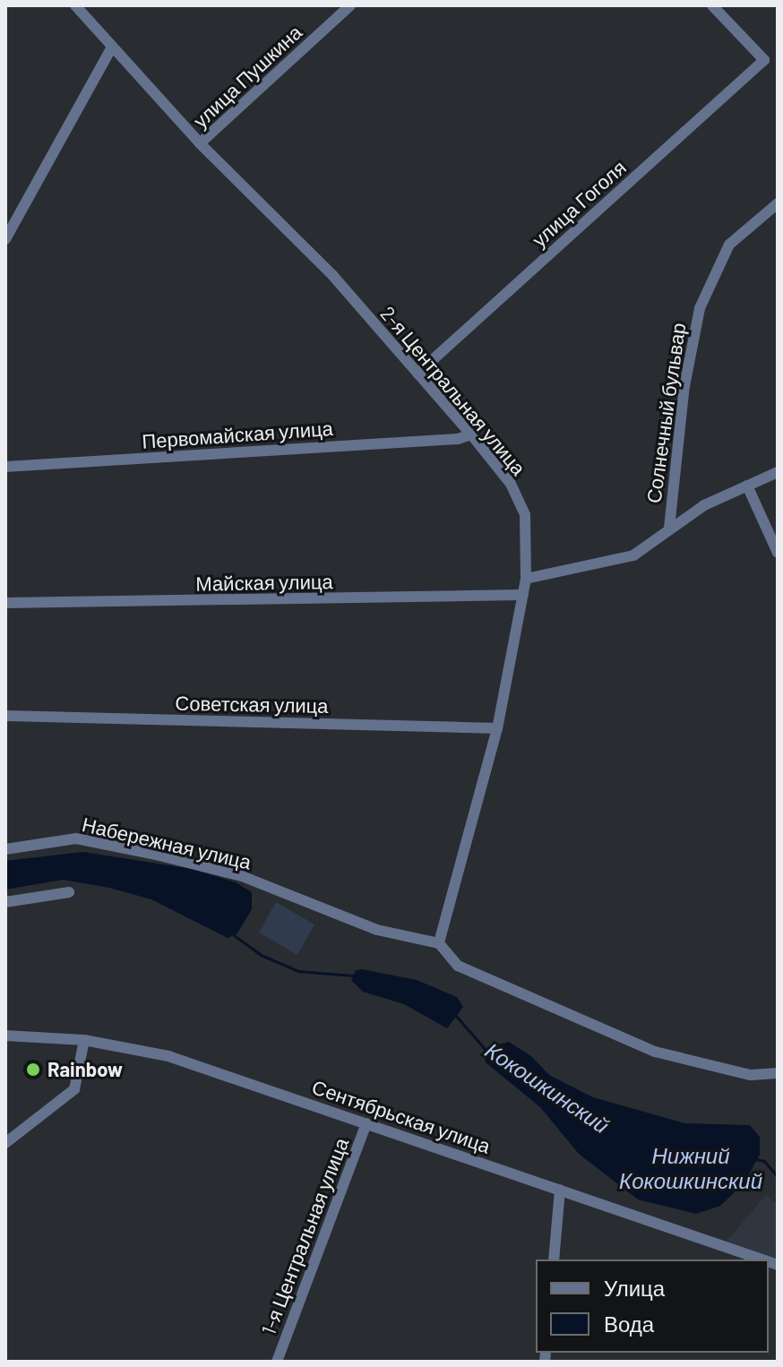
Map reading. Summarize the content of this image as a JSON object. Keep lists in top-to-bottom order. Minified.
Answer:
{"streets":{"street":["улица Пушкина","улица Гоголя","2-я Центральная улица","Солнечный бульвар","Первомайская улица","Майская улица","Советская улица","Набережная улица","Сентябрьская улица","1-я Центральная улица"]},"crossings":[["улица Пушкина","2-я Центральная улица"],["улица Гоголя","2-я Центральная улица"],["2-я Центральная улица","Первомайская улица"],["2-я Центральная улица","Майская улица"],["2-я Центральная улица","Советская улица"],["2-я Центральная улица","Набережная улица"],["Сентябрьская улица","1-я Центральная улица"]],"water":["Кокошкинский","Нижний Кокошкинский"],"places":["Rainbow"],"legend":["Улица","Вода"]}
